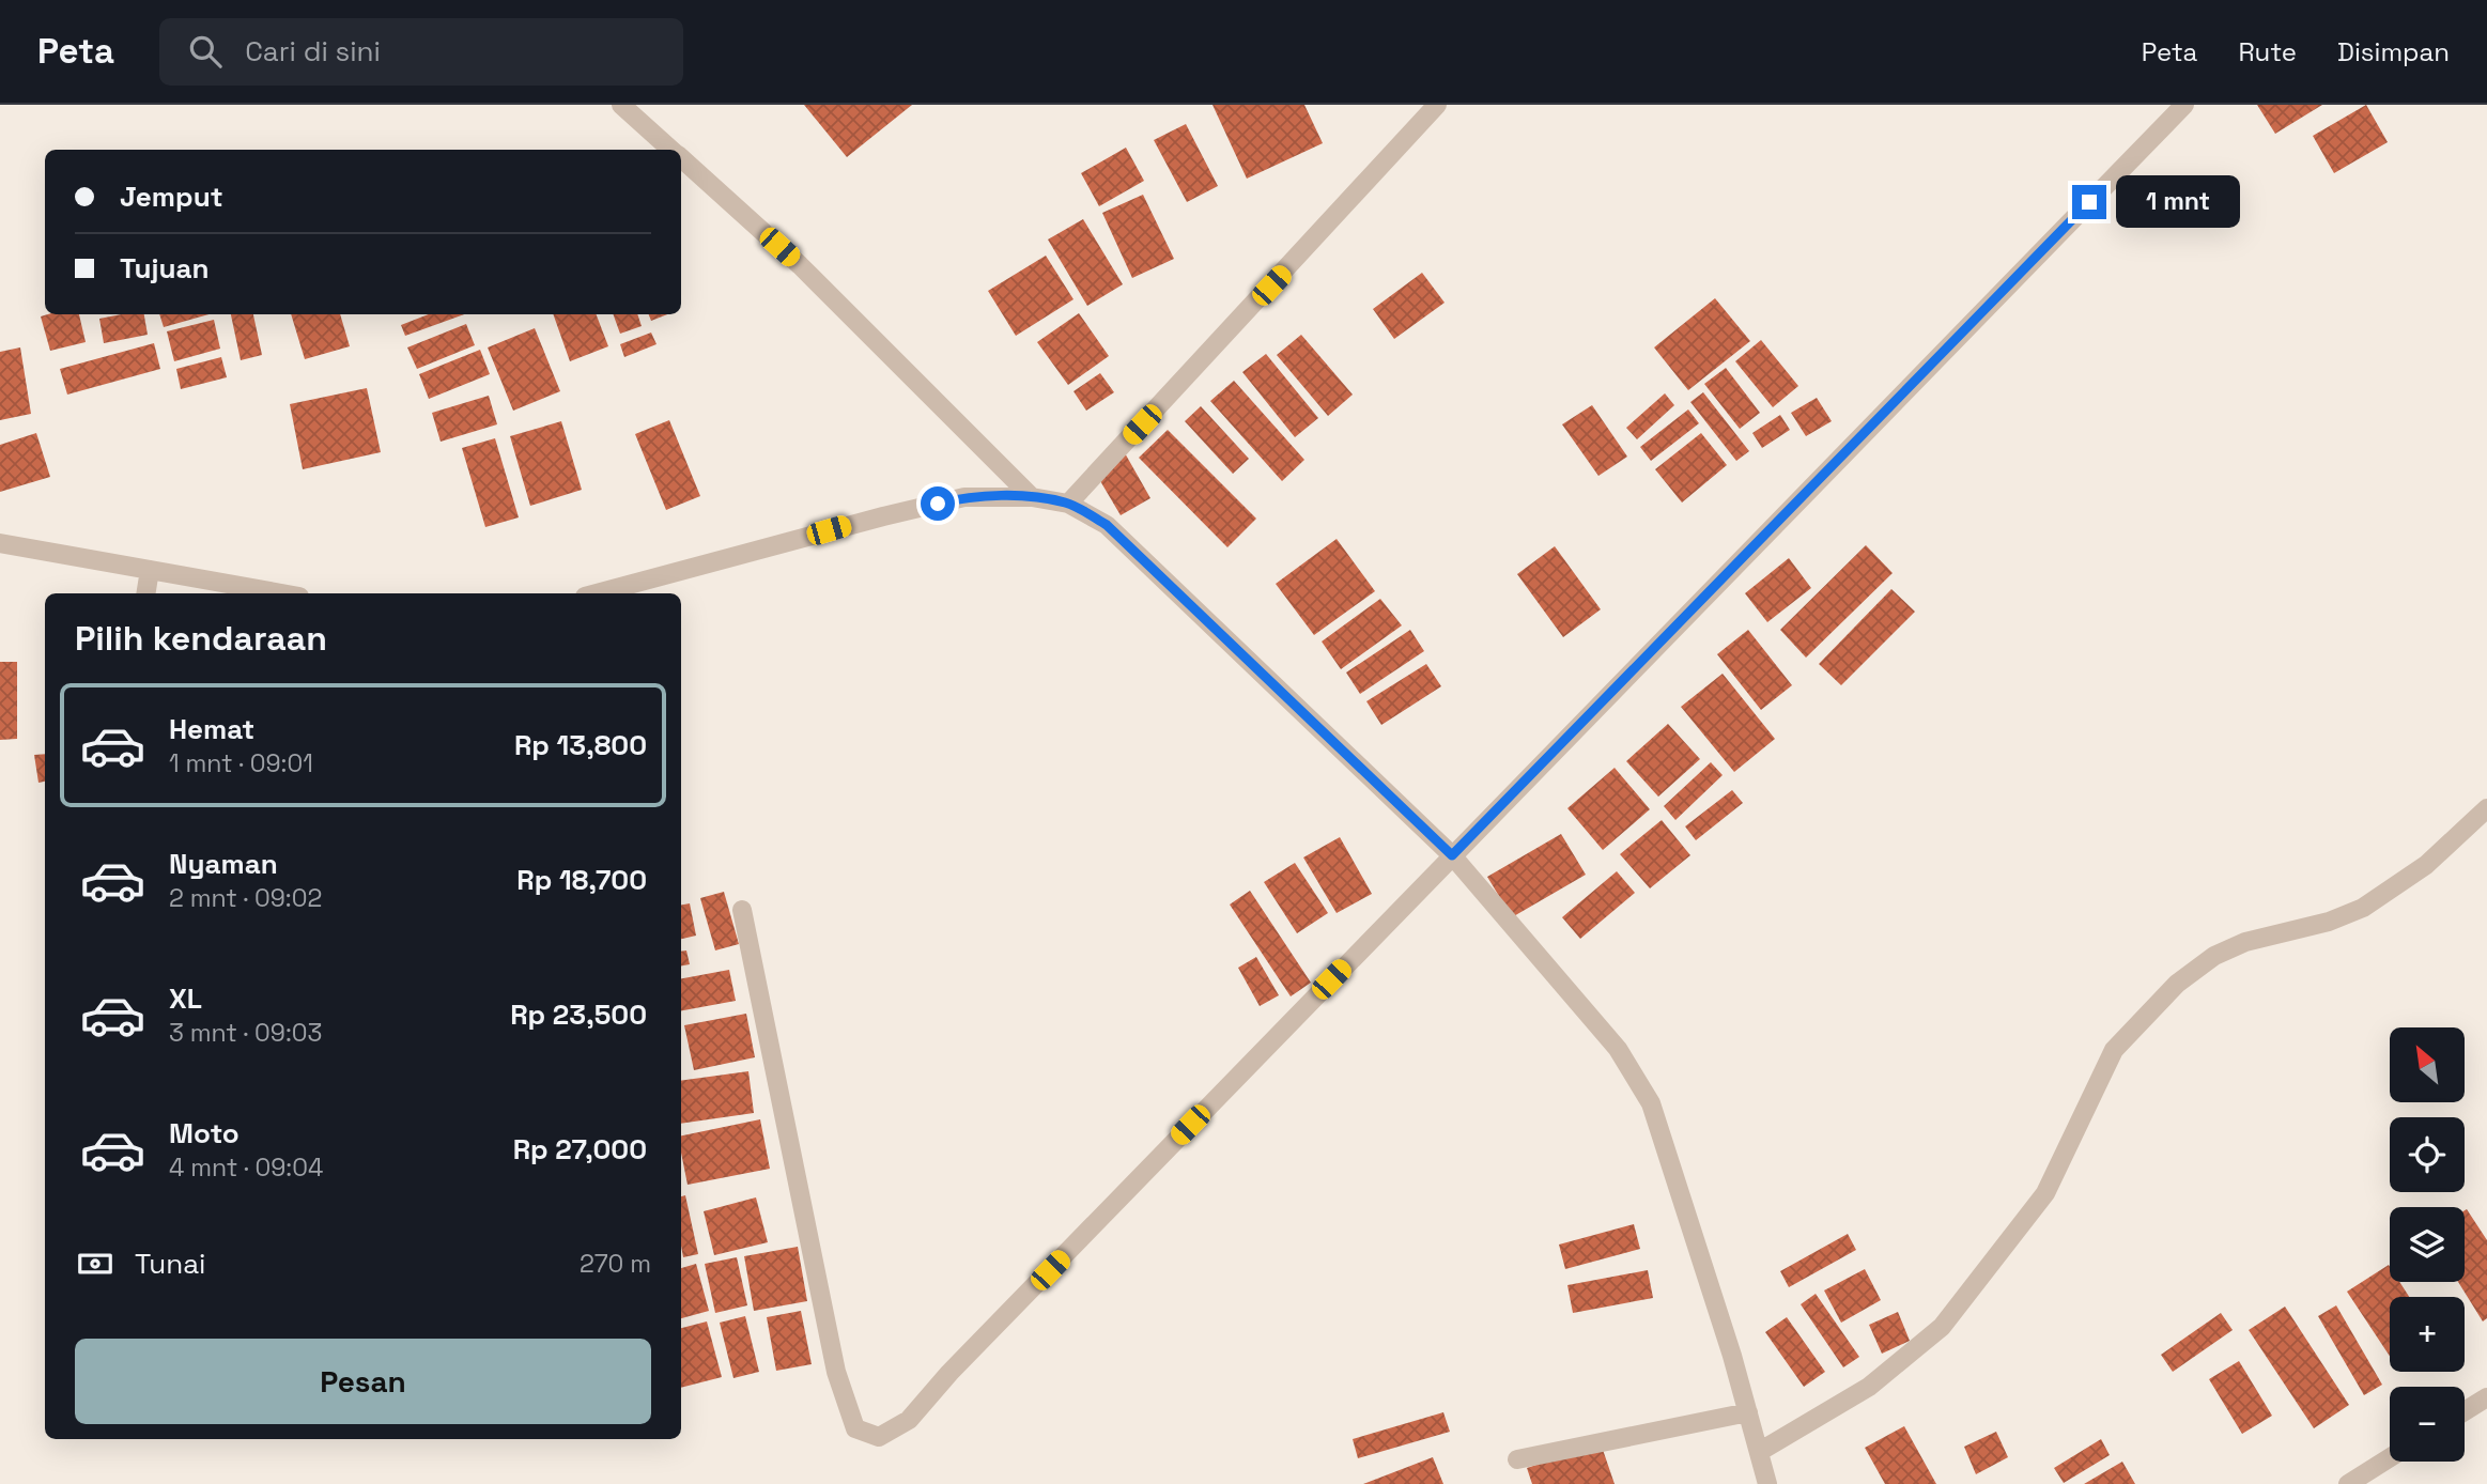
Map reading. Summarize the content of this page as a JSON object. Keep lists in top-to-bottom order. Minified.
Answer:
{"north":"top left","page":{"header":"Peta","search":"Cari di sini","nav":["Peta","Rute","Disimpan"],"banner":["Jemput","Tujuan"],"bubble":"1 mnt","heading":"Pilih kendaraan","list":[{"name":"Hemat","note":"1 mnt · 09:01","value":"Rp 13,800"},{"name":"Nyaman","note":"2 mnt · 09:02","value":"Rp 18,700"},{"name":"XL","note":"3 mnt · 09:03","value":"Rp 23,500"},{"name":"Moto","note":"4 mnt · 09:04","value":"Rp 27,000"}],"map_buttons":["+","−"],"pay":["Tunai","270 m"],"buttons":"Pesan"}}
